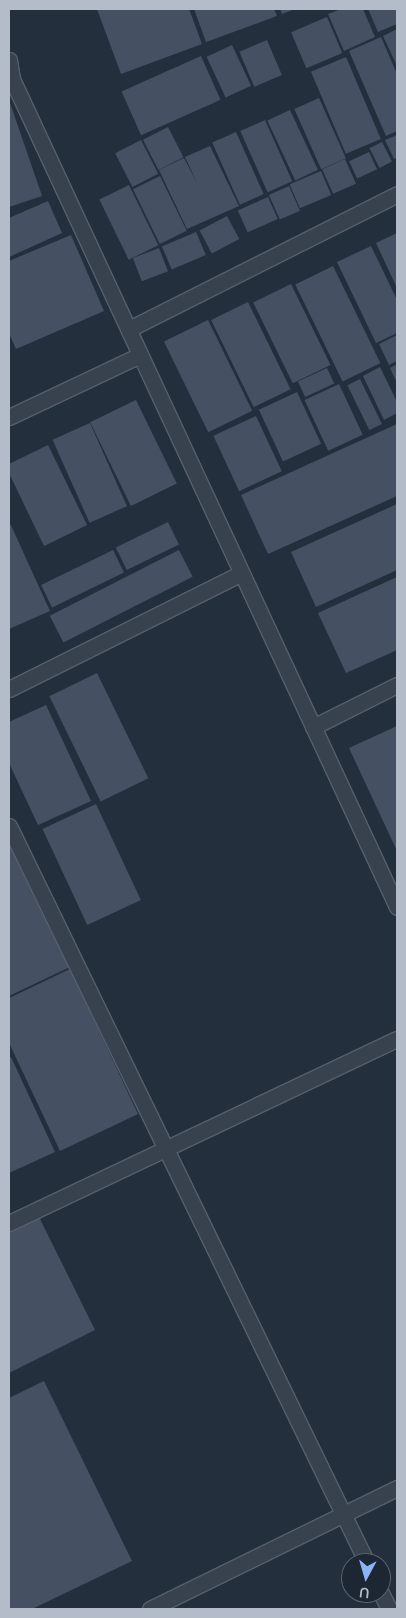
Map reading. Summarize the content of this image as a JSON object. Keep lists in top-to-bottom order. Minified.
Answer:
{"north":"bottom"}
